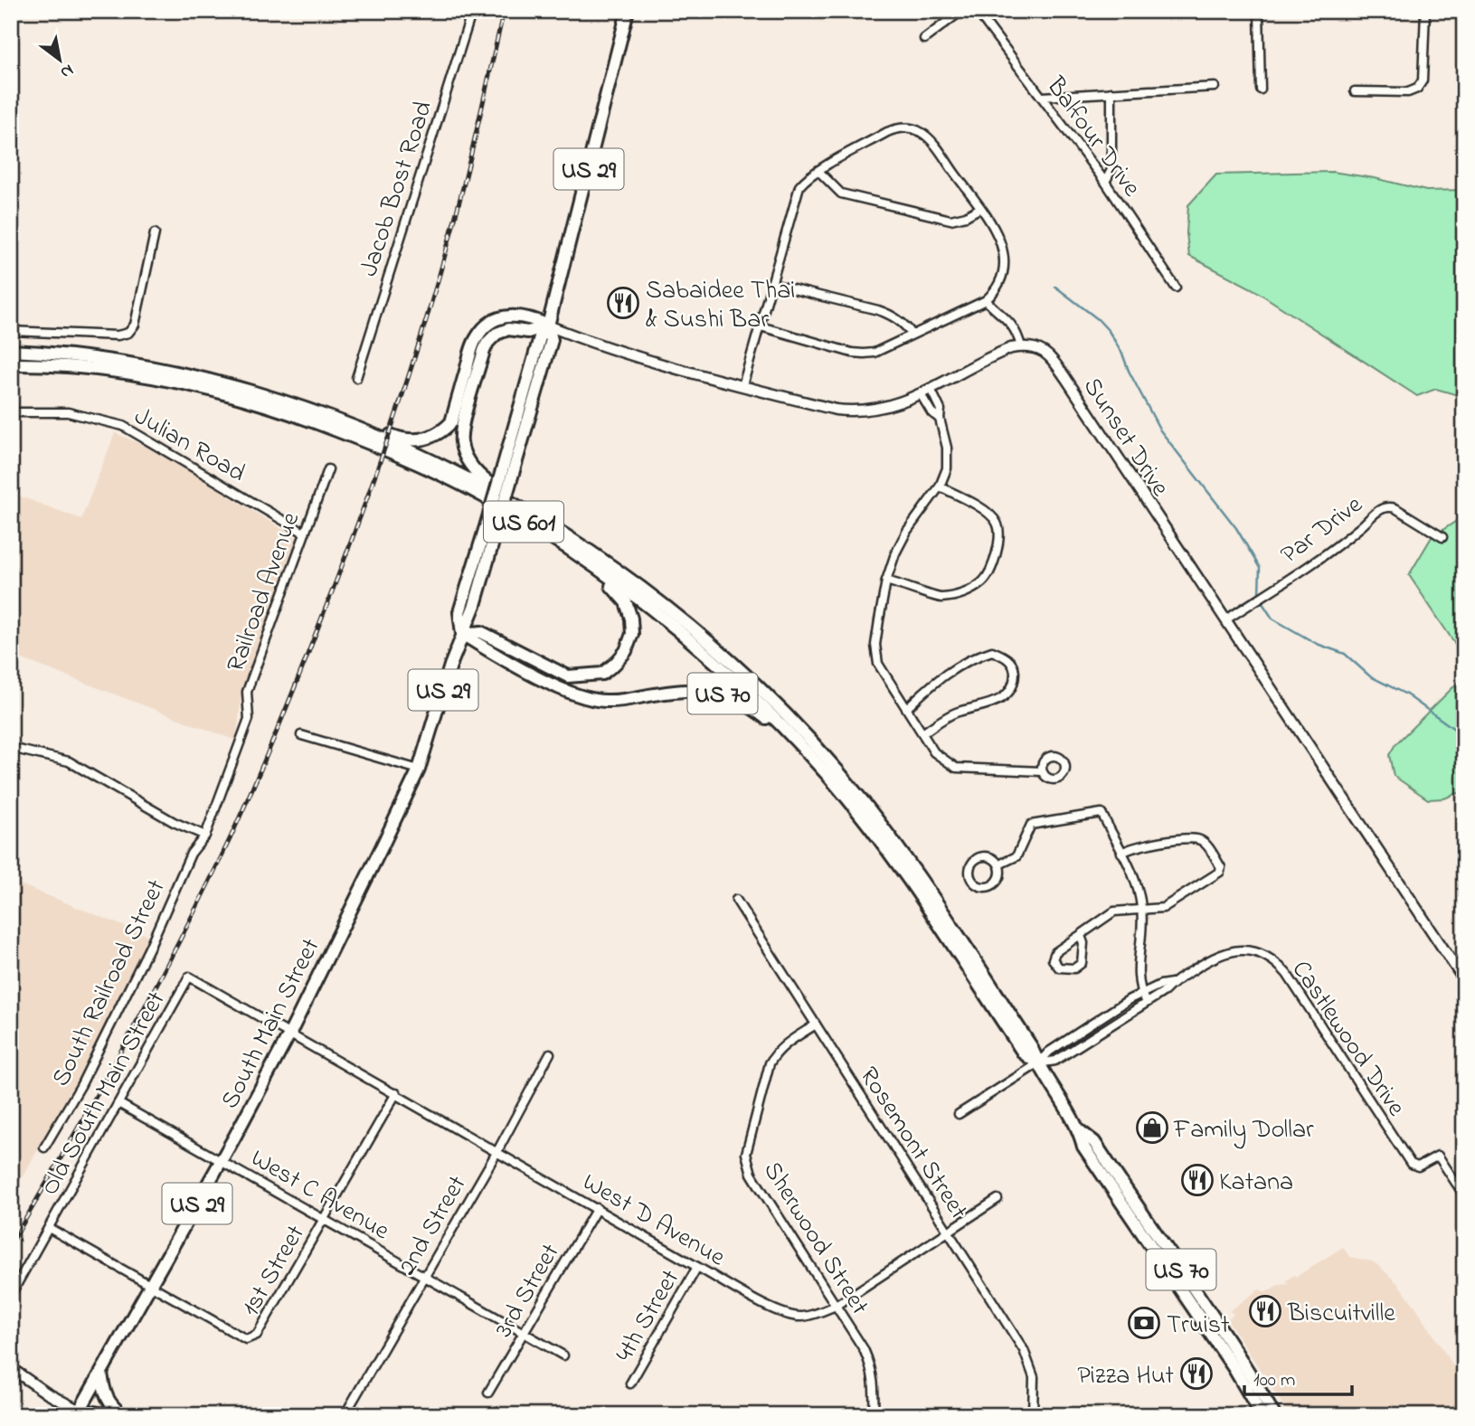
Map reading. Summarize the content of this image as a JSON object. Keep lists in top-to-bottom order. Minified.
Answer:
{"streets":{"main road":["US 29","US 601","US 70","South Main Street"],"street":["Balfour Drive","Jacob Bost Road","Sunset Drive","Julian Road","Par Drive","Railroad Avenue","South Railroad Street","Castlewood Drive","Old South Main Street","Rosemont Street","West C Avenue","West D Avenue","2nd Street","Sherwood Street","1st Street","3rd Street","4th Street"]},"crossings":[["Sunset Drive","Par Drive"],["Julian Road","Railroad Avenue"],["US 601","US 70"],["Railroad Avenue","South Railroad Street"],["US 70","South Main Street"],["US 70","Castlewood Drive"],["South Main Street","West C Avenue"],["South Main Street","West D Avenue"],["South Main Street","1st Street"],["Old South Main Street","West C Avenue"],["Old South Main Street","West D Avenue"],["Rosemont Street","West D Avenue"],["Rosemont Street","Sherwood Street"],["West C Avenue","2nd Street"],["West C Avenue","1st Street"],["West C Avenue","3rd Street"],["West D Avenue","2nd Street"],["West D Avenue","Sherwood Street"],["West D Avenue","1st Street"],["West D Avenue","3rd Street"],["West D Avenue","4th Street"]],"places":{"restaurant":["Sabaidee Thai & Sushi Bar","Katana","Biscuitville","Pizza Hut"],"shop":["Family Dollar"],"bank":["Truist"]},"scale_bar":"100 m","north":"bottom right"}
